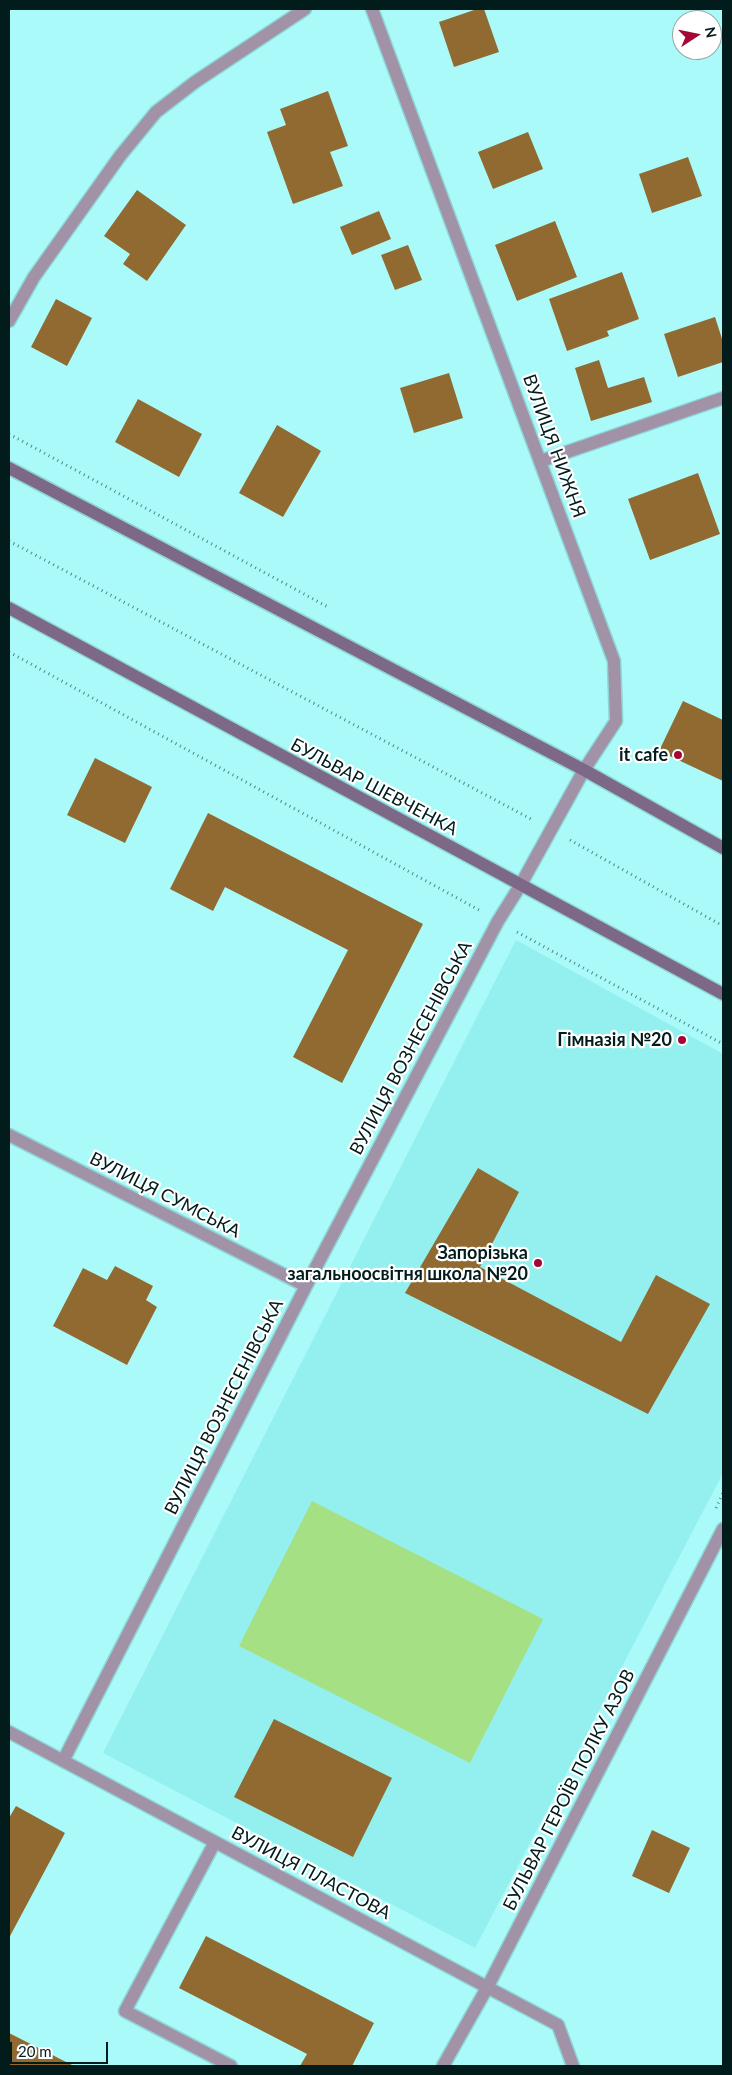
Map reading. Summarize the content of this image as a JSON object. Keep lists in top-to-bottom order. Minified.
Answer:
{"streets":{"street":["ВУЛИЦЯ НИЖНЯ","БУЛЬВАР ШЕВЧЕНКА","ВУЛИЦЯ ВОЗНЕСЕНІВСЬКА","ВУЛИЦЯ СУМСЬКА","БУЛЬВАР ГЕРОЇВ ПОЛКУ АЗОВ","ВУЛИЦЯ ПЛАСТОВА"]},"crossings":[["ВУЛИЦЯ НИЖНЯ","БУЛЬВАР ШЕВЧЕНКА"],["ВУЛИЦЯ НИЖНЯ","ВУЛИЦЯ ВОЗНЕСЕНІВСЬКА"],["БУЛЬВАР ШЕВЧЕНКА","ВУЛИЦЯ ВОЗНЕСЕНІВСЬКА"],["ВУЛИЦЯ ВОЗНЕСЕНІВСЬКА","ВУЛИЦЯ СУМСЬКА"],["ВУЛИЦЯ ВОЗНЕСЕНІВСЬКА","ВУЛИЦЯ ПЛАСТОВА"],["БУЛЬВАР ГЕРОЇВ ПОЛКУ АЗОВ","ВУЛИЦЯ ПЛАСТОВА"]],"places":["it cafe","Гімназія №20","Запорізька загальноосвітня школа №20"],"scale_bar":"20 m","north":"right"}
